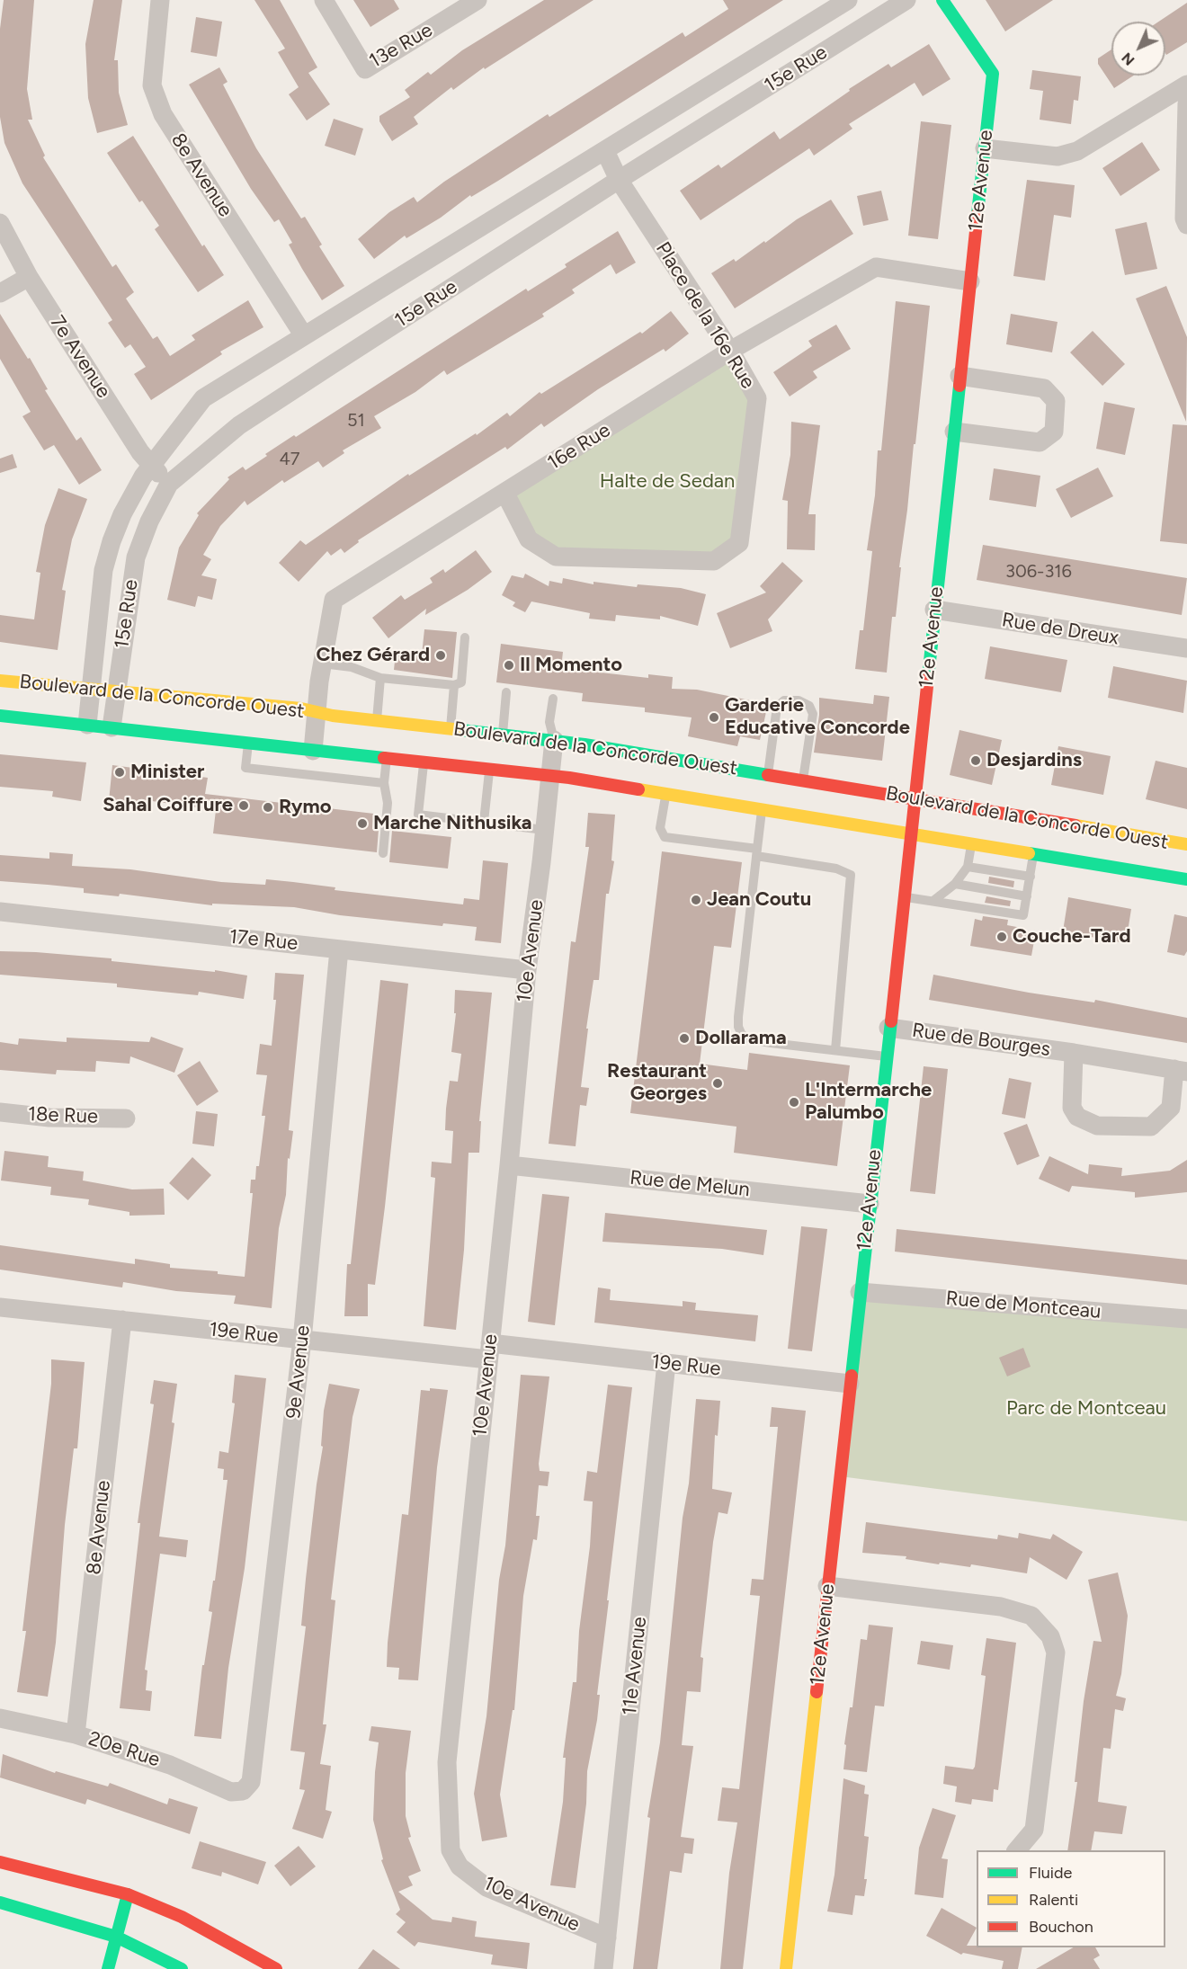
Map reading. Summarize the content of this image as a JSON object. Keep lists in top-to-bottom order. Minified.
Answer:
{"streets":{"street":["13e Rue","15e Rue","8e Avenue","12e Avenue","Place de la 16e Rue","7e Avenue","16e Rue","Rue de Dreux","Boulevard de la Concorde Ouest","17e Rue","10e Avenue","Rue de Bourges","18e Rue","Rue de Melun","Rue de Montceau","19e Rue","9e Avenue","11e Avenue","20e Rue"]},"crossings":[["15e Rue","8e Avenue"],["15e Rue","Place de la 16e Rue"],["15e Rue","7e Avenue"],["15e Rue","Boulevard de la Concorde Ouest"],["8e Avenue","19e Rue"],["8e Avenue","20e Rue"],["12e Avenue","16e Rue"],["12e Avenue","Rue de Dreux"],["12e Avenue","Boulevard de la Concorde Ouest"],["12e Avenue","Rue de Bourges"],["12e Avenue","Rue de Melun"],["12e Avenue","Rue de Montceau"],["12e Avenue","19e Rue"],["Place de la 16e Rue","16e Rue"],["16e Rue","Boulevard de la Concorde Ouest"],["Boulevard de la Concorde Ouest","10e Avenue"],["17e Rue","10e Avenue"],["17e Rue","9e Avenue"],["10e Avenue","Rue de Melun"],["10e Avenue","19e Rue"],["10e Avenue","11e Avenue"],["19e Rue","9e Avenue"],["19e Rue","11e Avenue"],["9e Avenue","20e Rue"]],"parks":["Halte de Sedan","Parc de Montceau"],"places":["Chez Gérard","Il Momento","Garderie Educative Concorde","Desjardins","Minister","Sahal Coiffure","Rymo","Marche Nithusika","Jean Coutu","Couche-Tard","Dollarama","Restaurant Georges","L'Intermarche Palumbo"],"house_numbers":["51","47","306-316"],"legend":["Fluide","Ralenti","Bouchon"],"north":"bottom left"}
